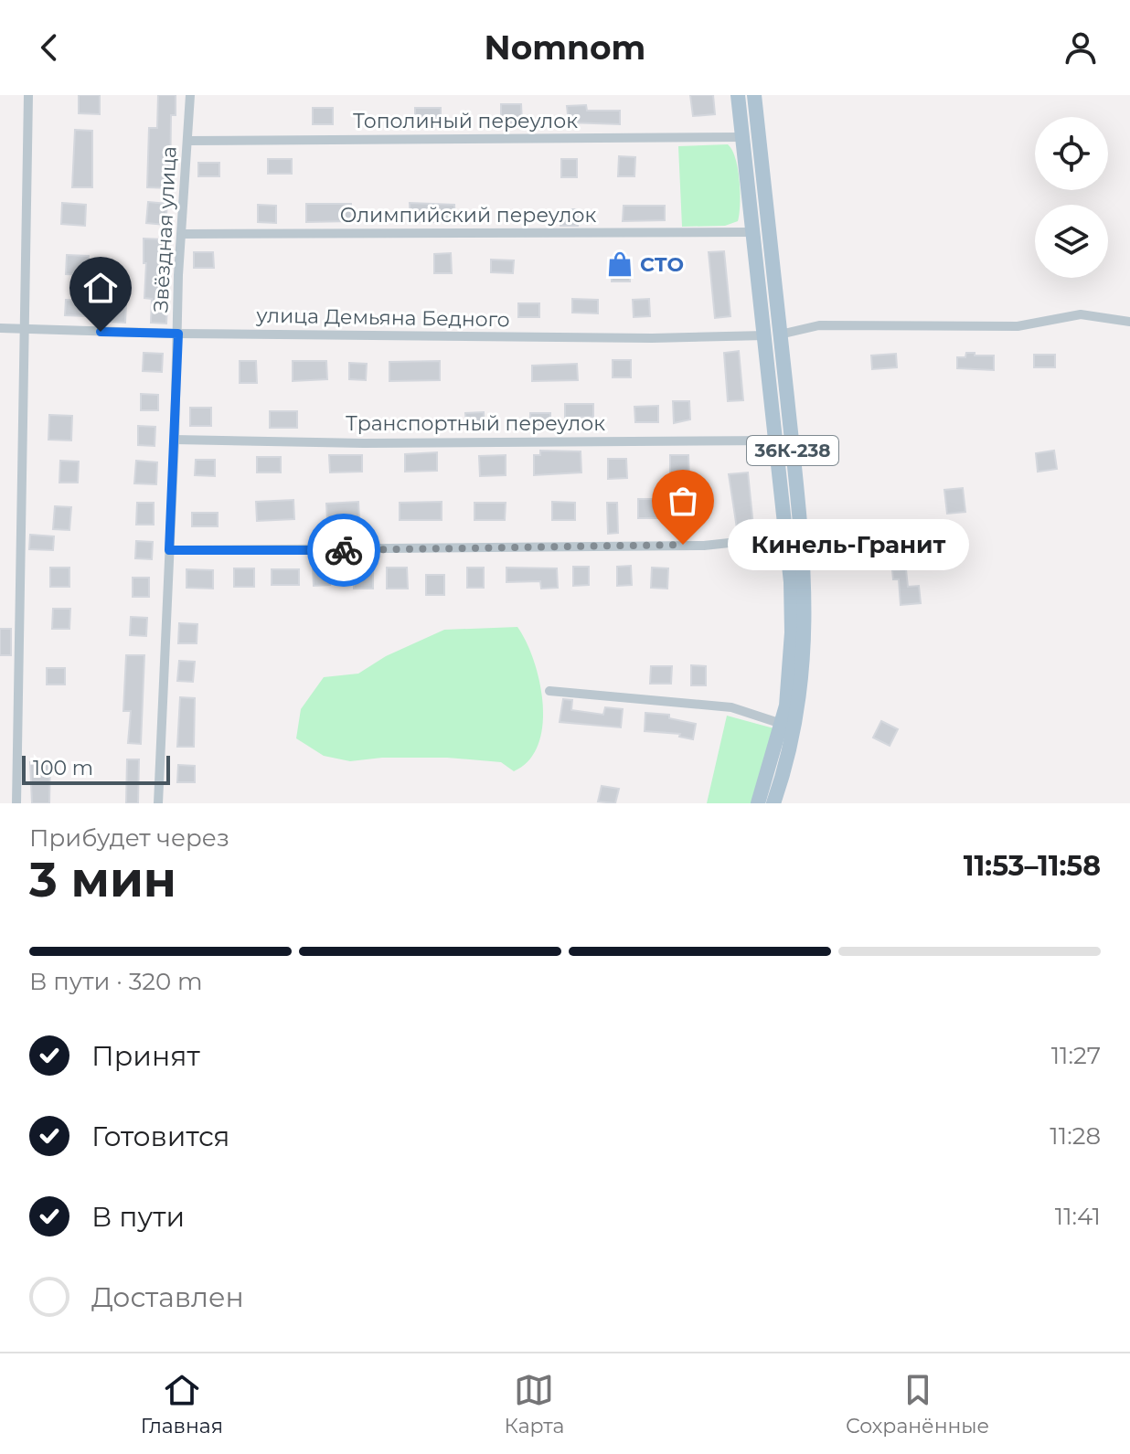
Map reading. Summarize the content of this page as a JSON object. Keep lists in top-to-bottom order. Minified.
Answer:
{"streets":{"main road":["36К-238"],"street":["Тополиный переулок","Олимпийский переулок","Звёздная улица","улица Демьяна Бедного","Транспортный переулок"]},"crossings":[["Тополиный переулок","Звёздная улица"],["Олимпийский переулок","Звёздная улица"],["Звёздная улица","улица Демьяна Бедного"],["Звёздная улица","Транспортный переулок"],["улица Демьяна Бедного","36К-238"]],"places":{"shop":["СТО"],"other":["Кинель-Гранит"]},"scale_bar":"100 m","page":{"header":"Nomnom","bubble":"Кинель-Гранит","scale":"100 m","heading":["3 мин","Прибудет через","11:53–11:58"],"bar":"В пути · 320 m","list":[["Принят","11:27"],["Готовится","11:28"],["В пути","11:41"],"Доставлен"],"tabs":["Главная","Карта","Сохранённые"]}}
